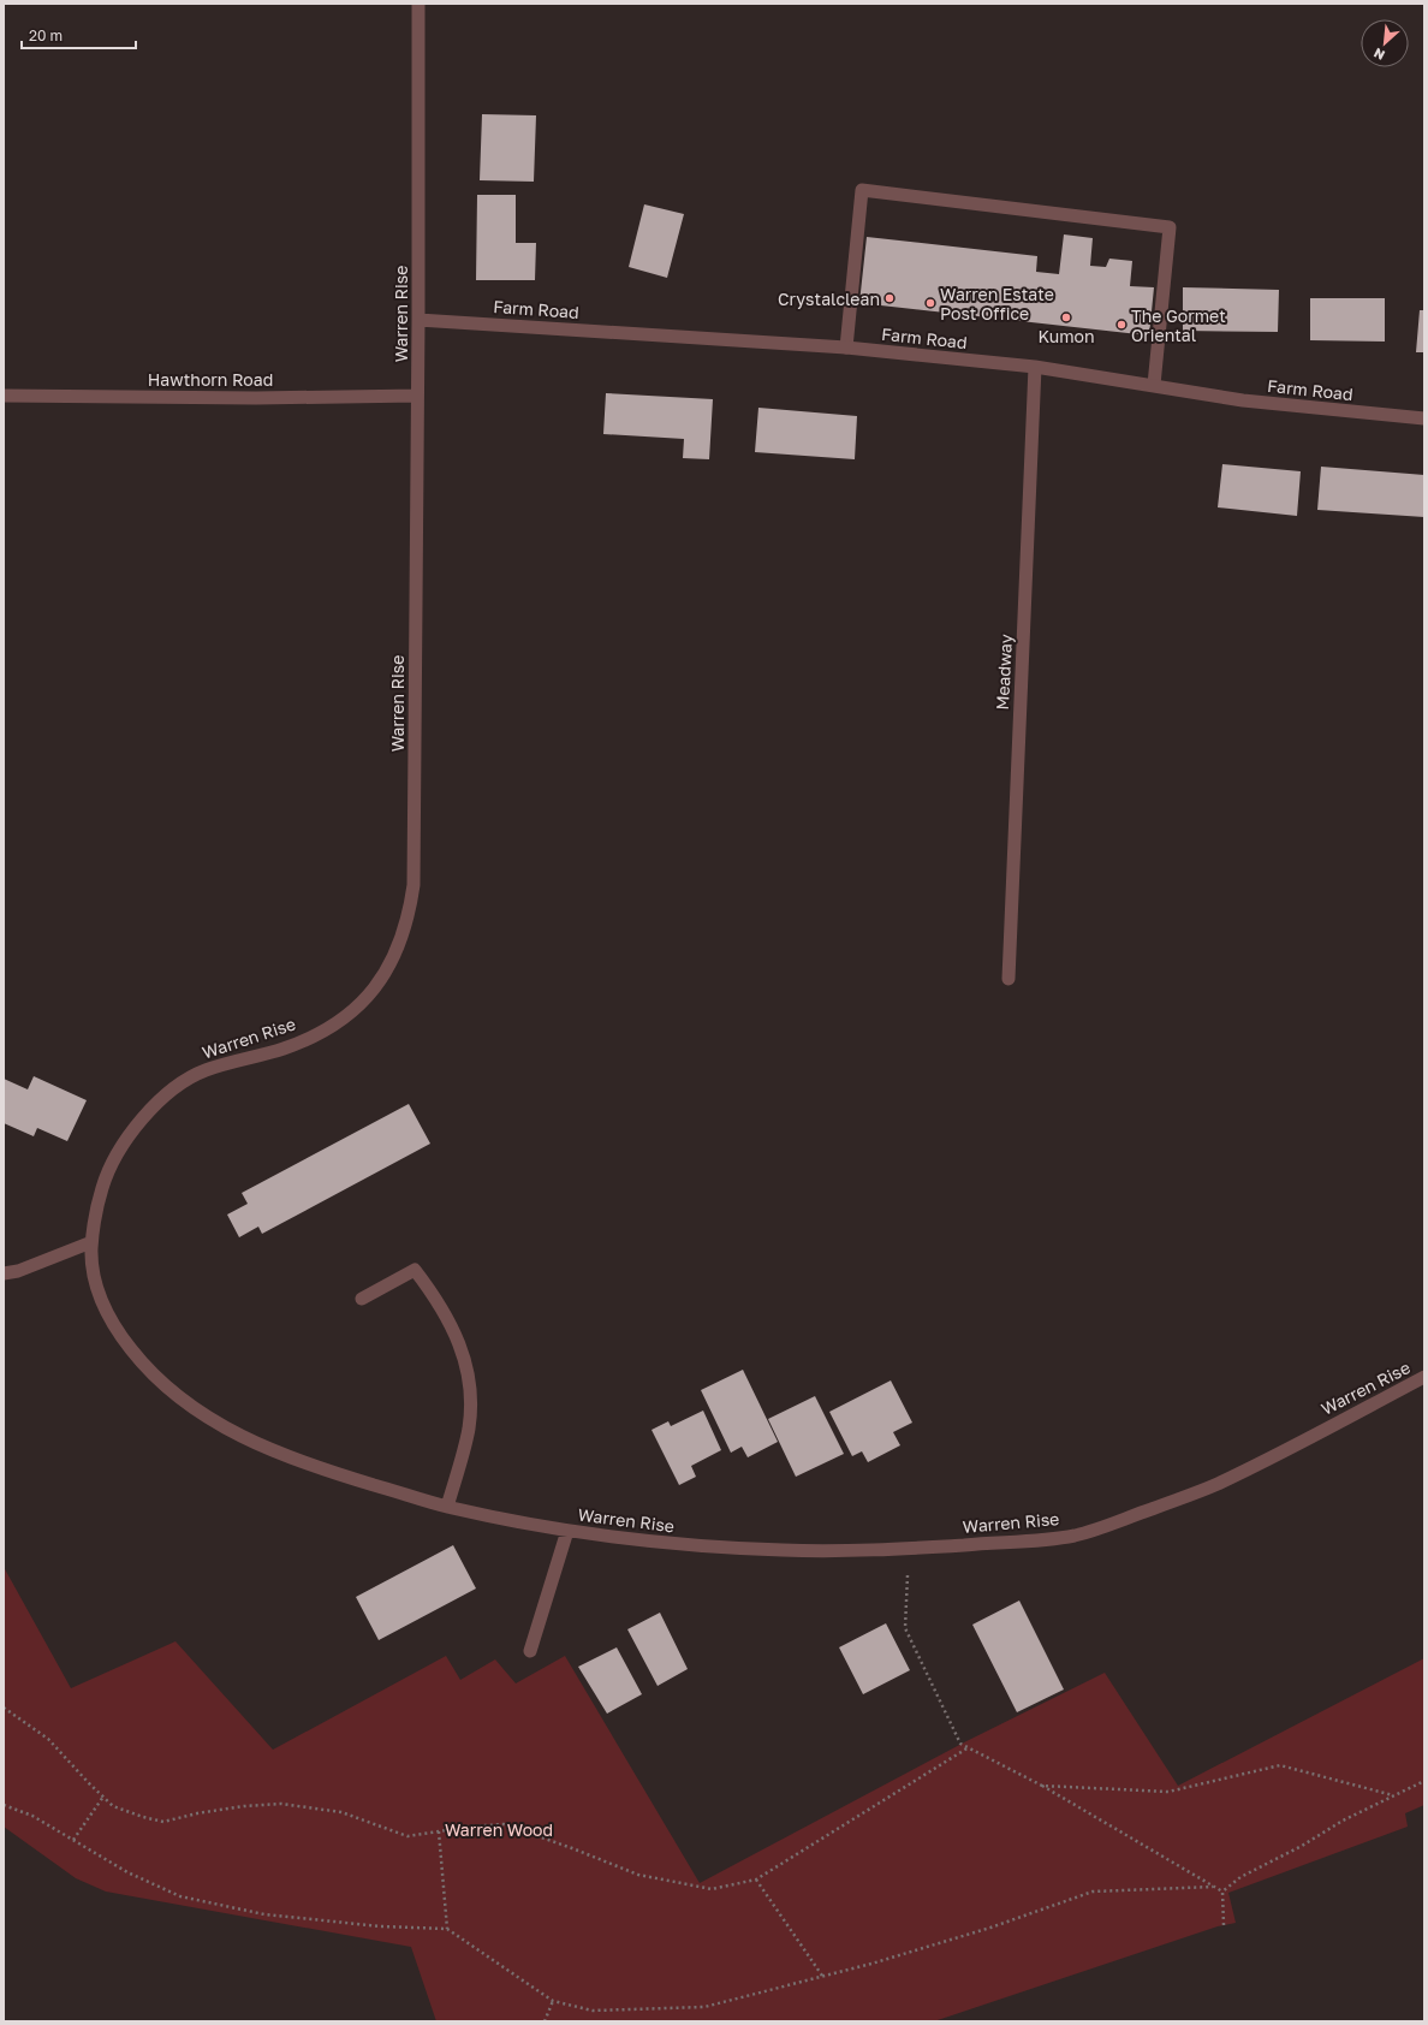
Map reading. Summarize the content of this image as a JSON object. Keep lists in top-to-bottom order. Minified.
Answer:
{"streets":{"street":["Farm Road","Warren Rise","Hawthorn Road","Meadway"]},"crossings":[["Farm Road","Warren Rise"],["Farm Road","Meadway"],["Warren Rise","Hawthorn Road"]],"parks":["Warren Wood"],"places":["Crystalclean","Warren Estate Post Office","Kumon","The Gormet Oriental"],"scale_bar":"20 m","north":"bottom left"}
